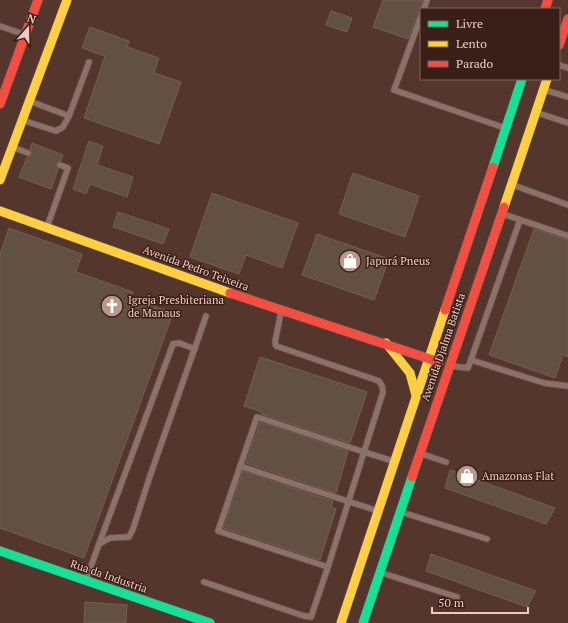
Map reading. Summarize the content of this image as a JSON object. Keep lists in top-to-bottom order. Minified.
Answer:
{"streets":{"main road":["Avenida Pedro Teixeira","Avenida Djalma Batista","Rua da Industria"]},"crossings":[["Avenida Pedro Teixeira","Avenida Djalma Batista"]],"places":{"shop":["Japurá Pneus","Amazonas Flat"],"church":["Igreja Presbiteriana de Manaus"]},"legend":["Livre","Lento","Parado"],"scale_bar":"50 m","north":"top"}
